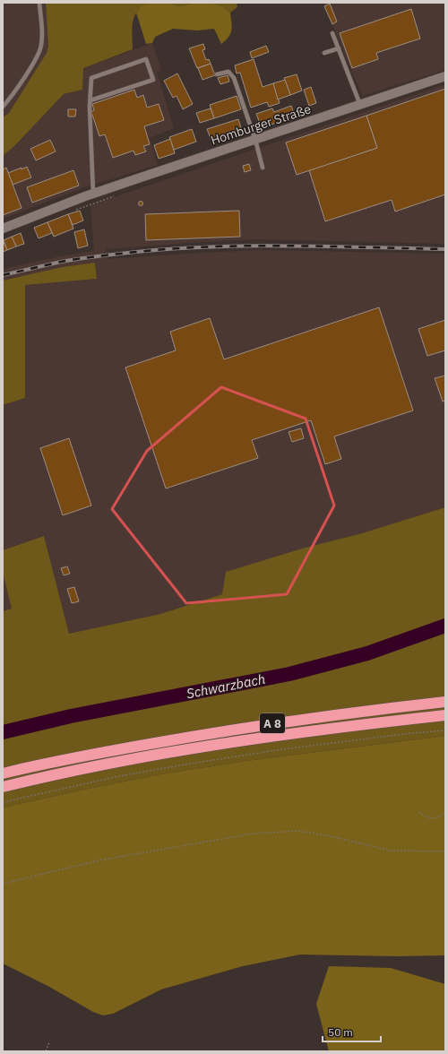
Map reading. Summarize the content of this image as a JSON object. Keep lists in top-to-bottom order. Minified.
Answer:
{"streets":{"highway":["A 8"],"main road":["Homburger Straße"]},"water":["Schwarzbach"],"scale_bar":"50 m"}
